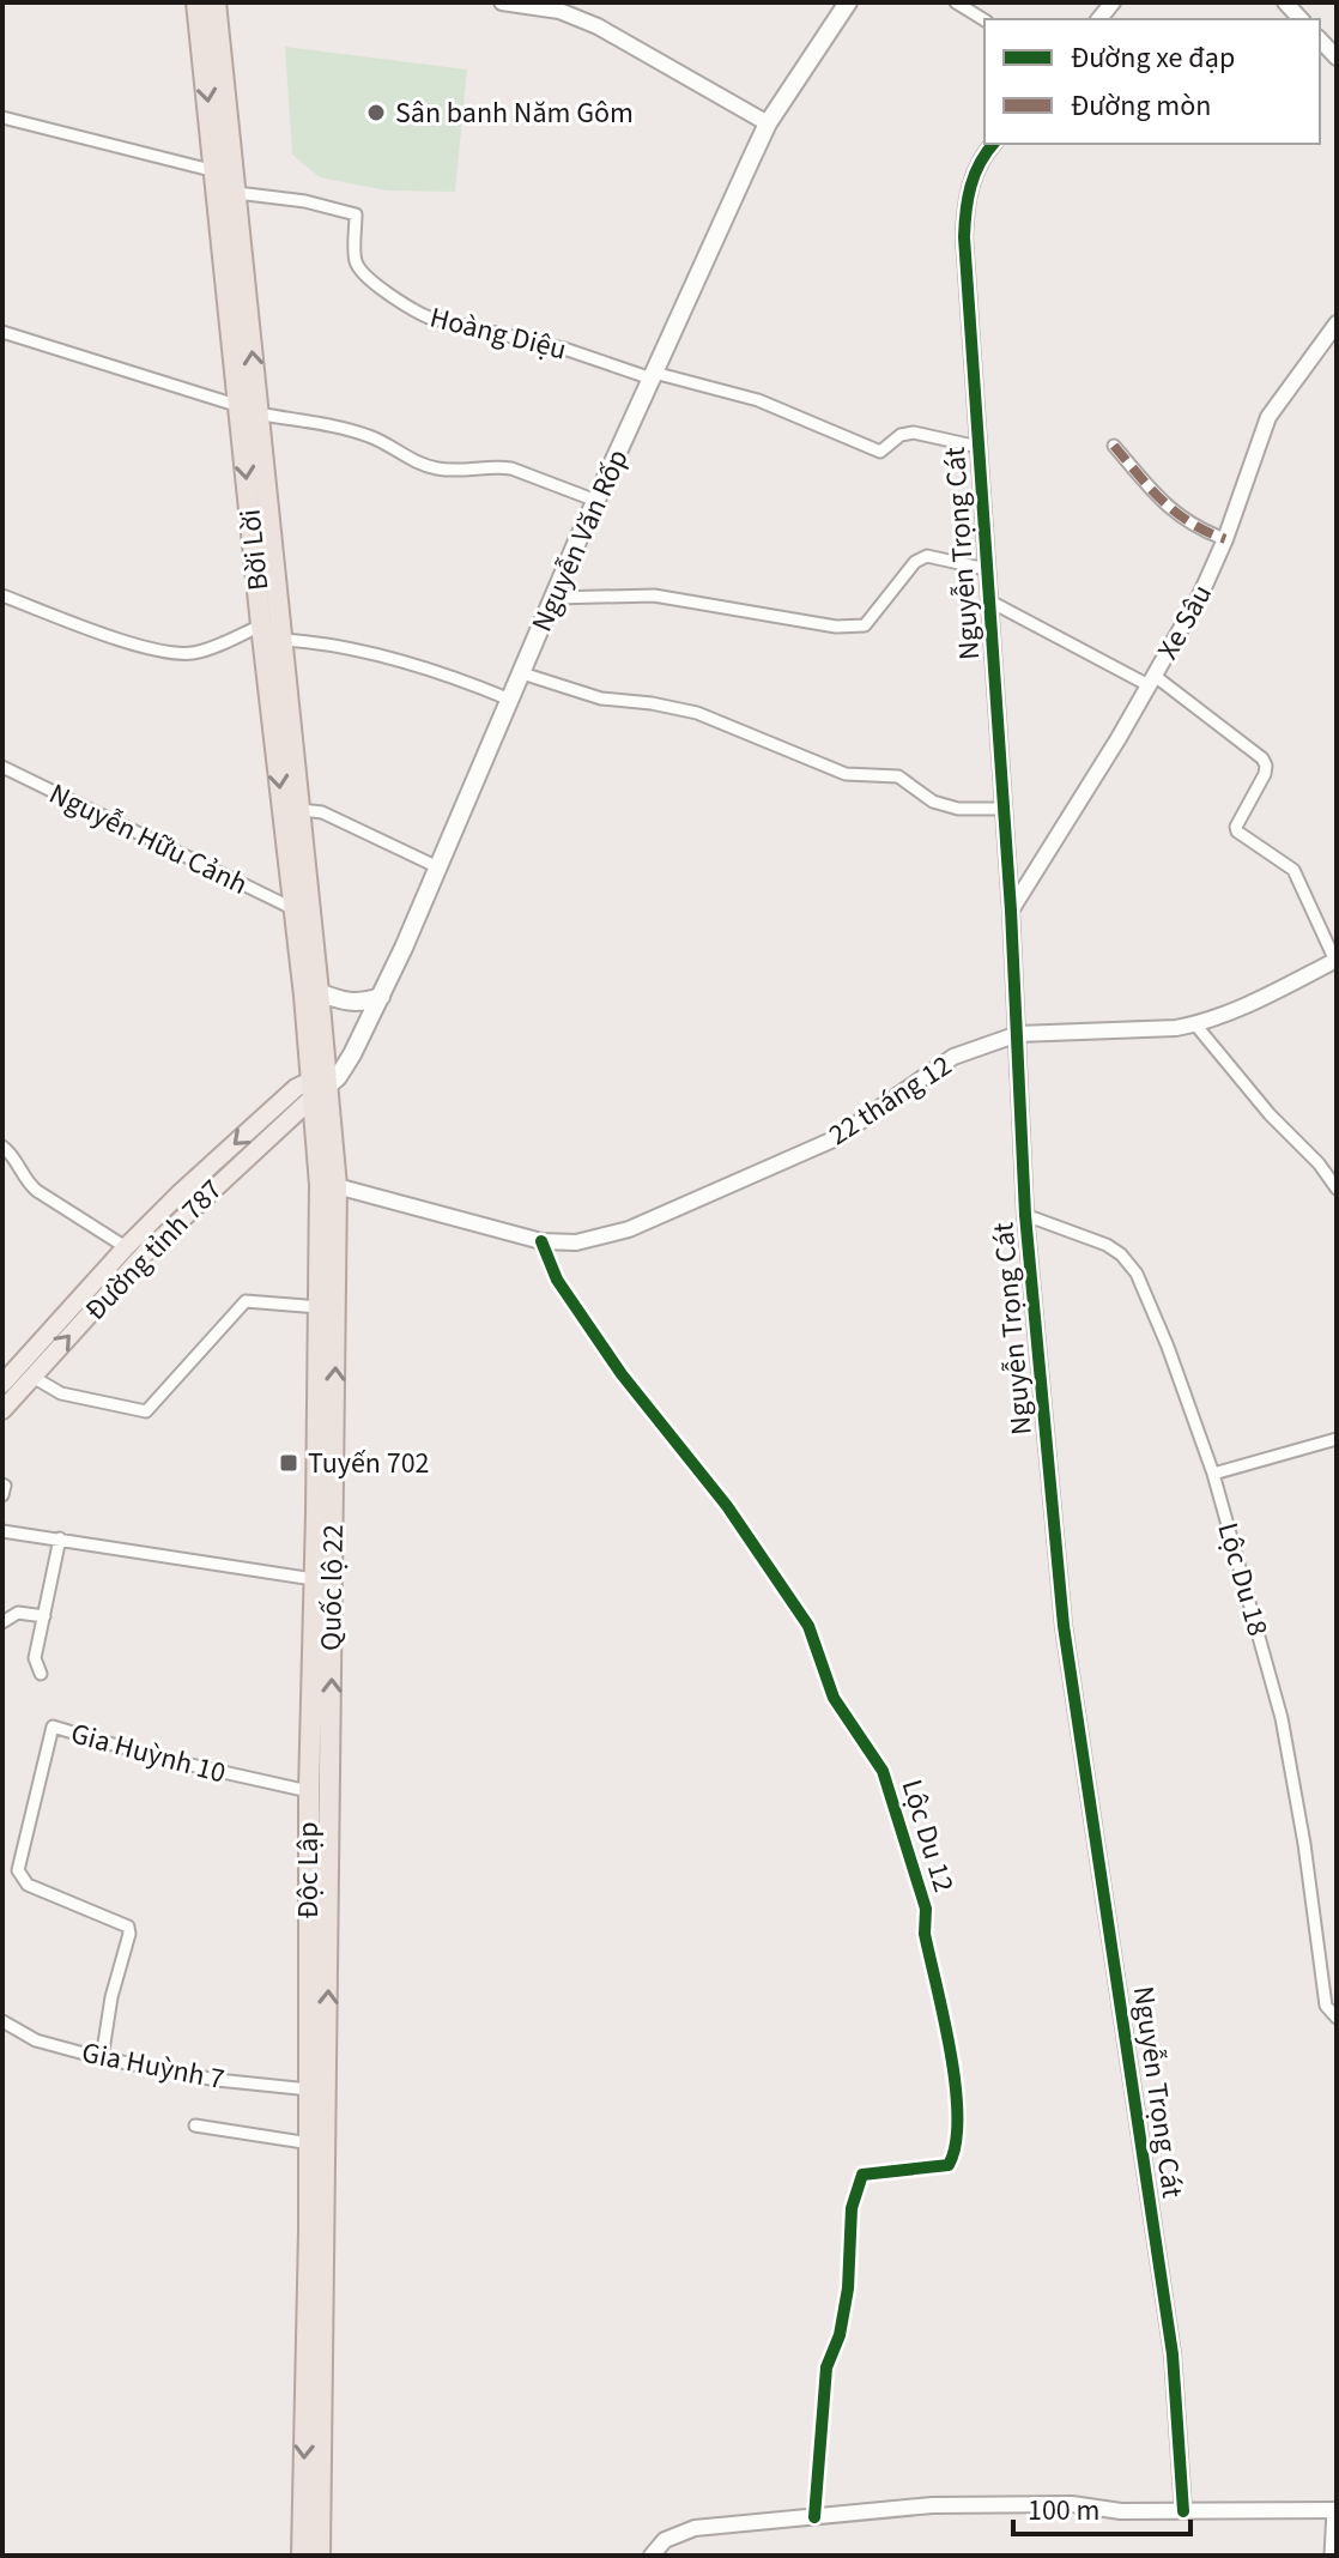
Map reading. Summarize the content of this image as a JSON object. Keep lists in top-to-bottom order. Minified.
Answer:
{"streets":{"highway":["Bời Lời","Quốc lộ 22","Độc Lập"],"main road":["Nguyễn Văn Rốp","Đường tỉnh 787"],"street":["Hoàng Diệu","Nguyễn Trọng Cát","Xe Sâu","Nguyễn Hữu Cảnh","22 tháng 12","Lộc Du 18","Gia Huỳnh 10","Lộc Du 12","Gia Huỳnh 7"]},"crossings":[["Hoàng Diệu","Nguyễn Văn Rốp"],["Hoàng Diệu","Bời Lời"],["Hoàng Diệu","Nguyễn Trọng Cát"],["Nguyễn Văn Rốp","Bời Lời"],["Nguyễn Văn Rốp","Đường tỉnh 787"],["Nguyễn Văn Rốp","Quốc lộ 22"],["Bời Lời","Nguyễn Hữu Cảnh"],["Bời Lời","Đường tỉnh 787"],["Bời Lời","Quốc lộ 22"],["Nguyễn Trọng Cát","Xe Sâu"],["Nguyễn Trọng Cát","22 tháng 12"],["Nguyễn Trọng Cát","Lộc Du 18"],["22 tháng 12","Quốc lộ 22"],["22 tháng 12","Lộc Du 12"],["22 tháng 12","Độc Lập"],["Đường tỉnh 787","Quốc lộ 22"],["Quốc lộ 22","Độc Lập"],["Quốc lộ 22","Gia Huỳnh 7"],["Gia Huỳnh 10","Độc Lập"],["Gia Huỳnh 10","Gia Huỳnh 7"],["Độc Lập","Gia Huỳnh 7"]],"one_way":["Quốc lộ 22"],"places":{"other":["Sân banh Năm Gôm"],"transit":["Tuyến 702"]},"legend":["Đường xe đạp","Đường mòn"],"scale_bar":"100 m"}
